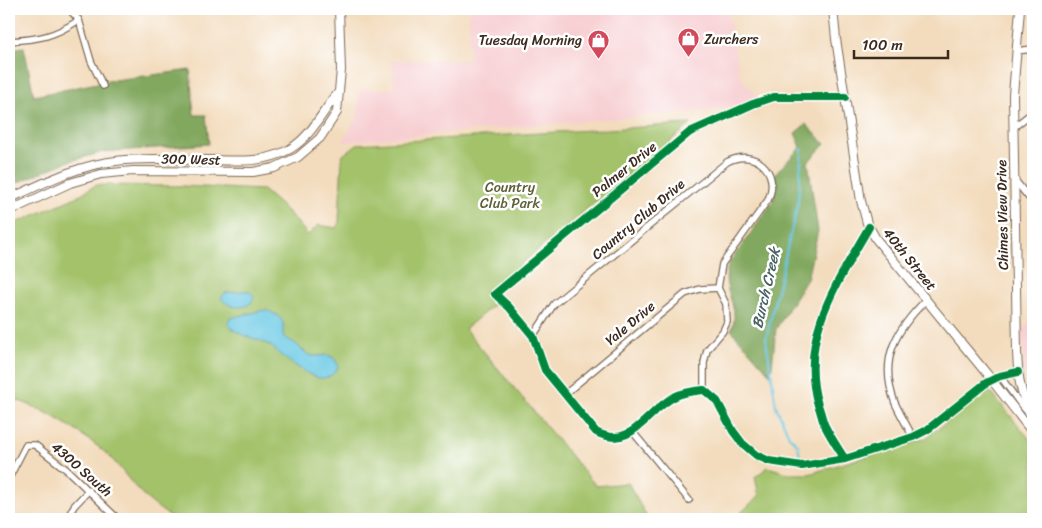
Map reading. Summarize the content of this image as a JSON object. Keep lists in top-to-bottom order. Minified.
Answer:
{"streets":{"main road":["300 West","Chimes View Drive","40th Street"],"street":["Palmer Drive","Country Club Drive","Yale Drive","4300 South"]},"crossings":[["Palmer Drive","Country Club Drive"],["Palmer Drive","40th Street"],["Country Club Drive","Yale Drive"]],"water":["Burch Creek"],"parks":["Country Club Park"],"places":{"shop":["Zurchers","Tuesday Morning"]},"scale_bar":"100 m"}
